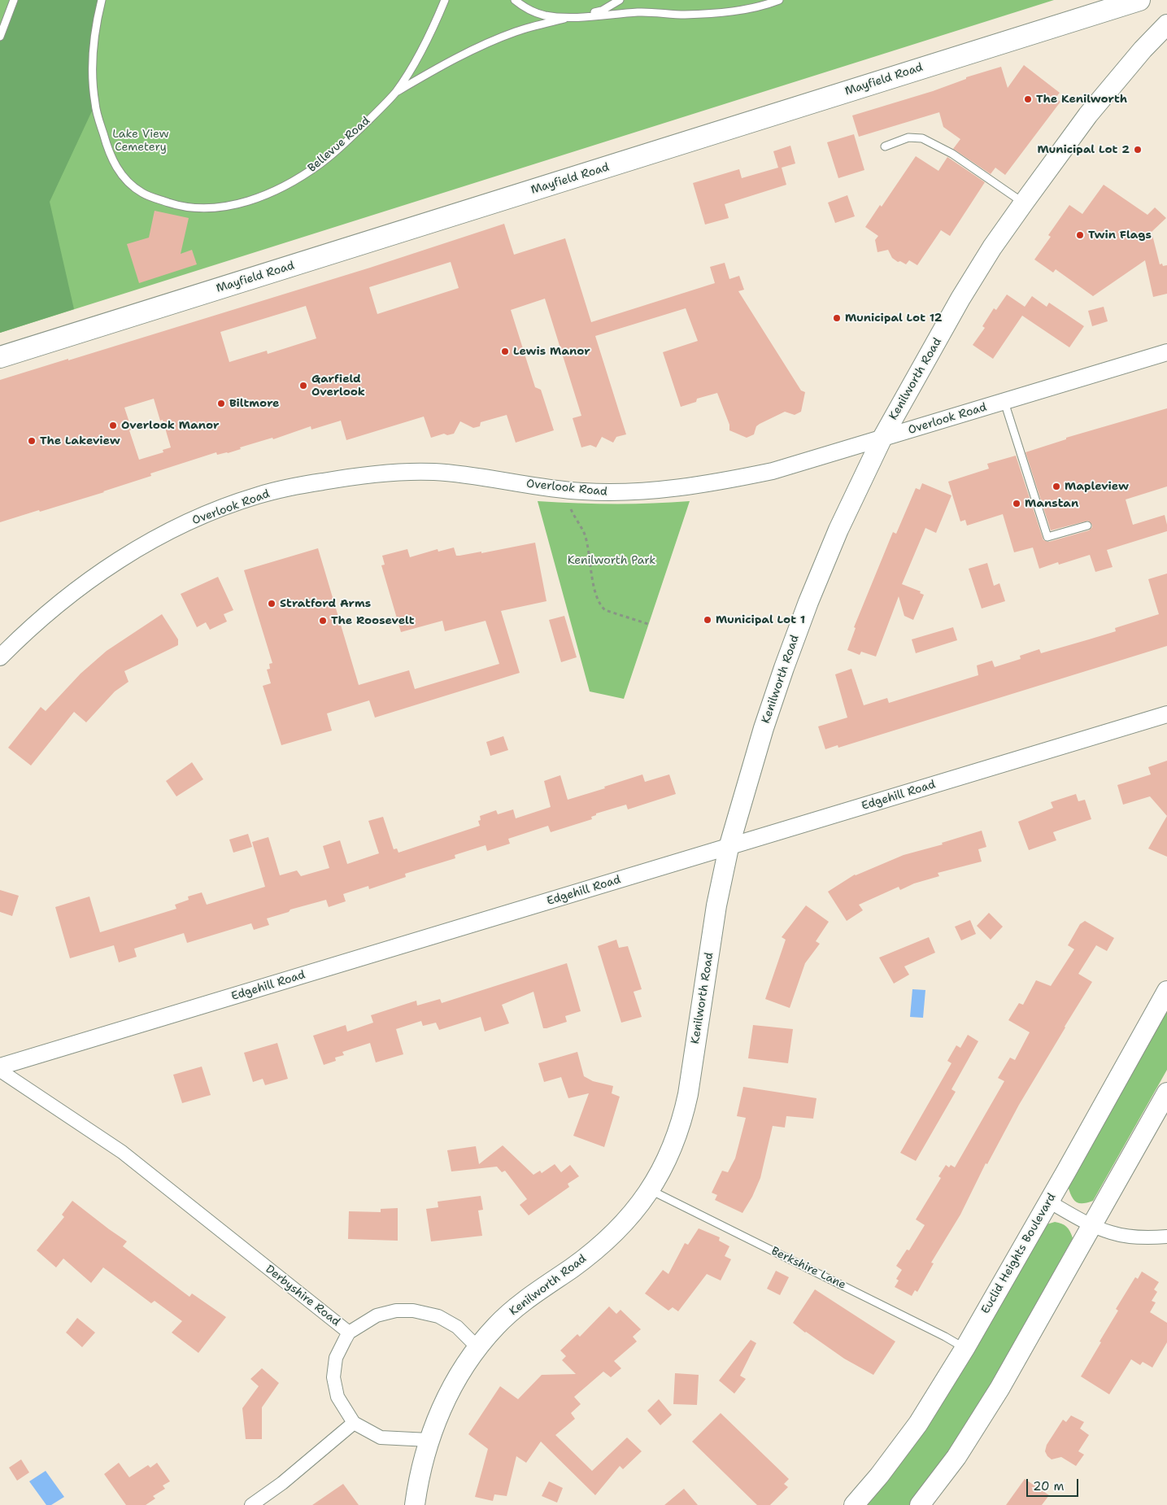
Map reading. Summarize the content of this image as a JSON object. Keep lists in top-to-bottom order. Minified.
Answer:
{"streets":{"main road":["Mayfield Road","Kenilworth Road","Euclid Heights Boulevard"],"street":["Overlook Road","Edgehill Road","Derbyshire Road"],"lane":["Bellevue Road","Berkshire Lane"]},"crossings":[["Kenilworth Road","Overlook Road"],["Kenilworth Road","Edgehill Road"],["Kenilworth Road","Berkshire Lane"],["Kenilworth Road","Derbyshire Road"],["Euclid Heights Boulevard","Berkshire Lane"]],"parks":["Lake View Cemetery","Kenilworth Park"],"places":["The Kenilworth","Municipal Lot 2","Twin Flags","Municipal Lot 12","Lewis Manor","Garfield Overlook","Biltmore","Overlook Manor","The Lakeview","Mapleview","Manstan","Stratford Arms","Municipal Lot 1","The Roosevelt"],"scale_bar":"20 m"}
